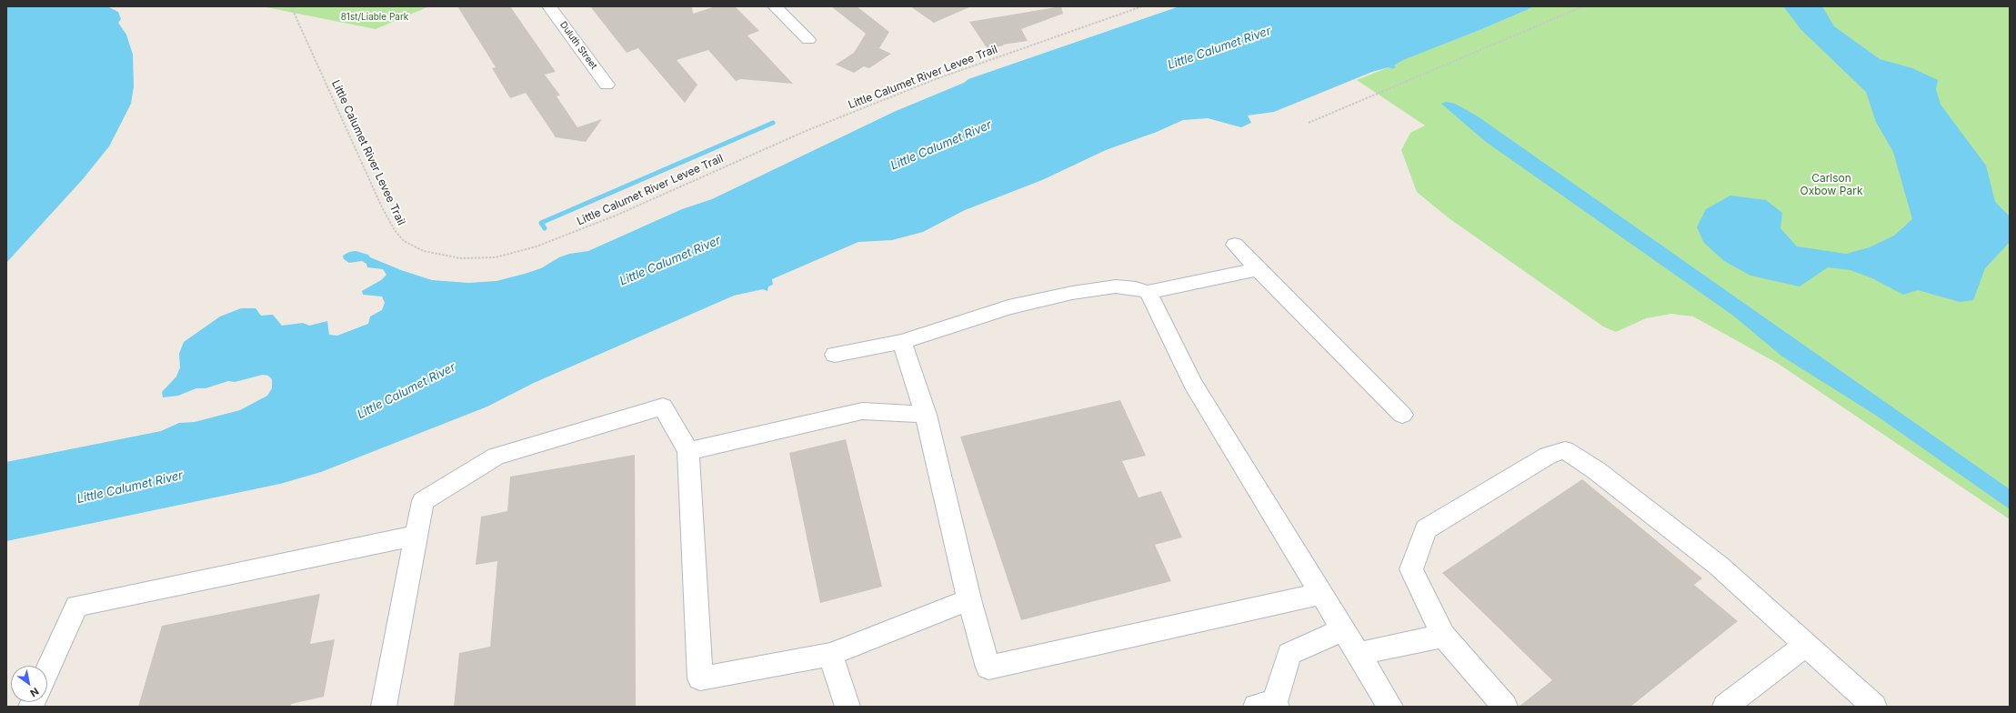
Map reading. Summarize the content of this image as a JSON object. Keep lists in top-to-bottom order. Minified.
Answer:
{"streets":{"street":["Duluth Street"],"path":["Little Calumet River Levee Trail"]},"water":["Little Calumet River"],"parks":["81st/Liable Park","Carlson Oxbow Park"],"north":"bottom right"}
